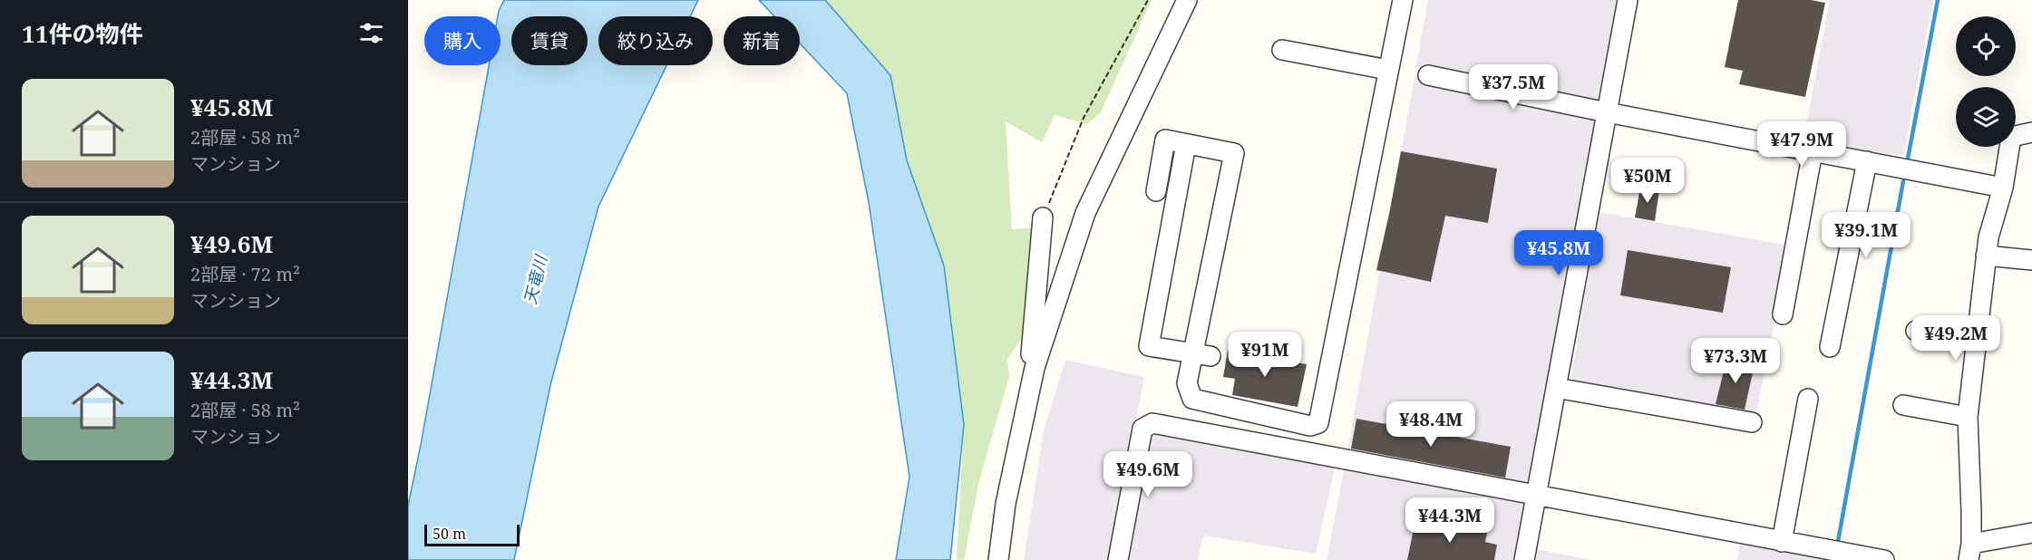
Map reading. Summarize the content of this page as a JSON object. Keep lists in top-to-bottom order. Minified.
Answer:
{"water":["天竜川"],"scale_bar":"50 m","page":{"heading":"11件の物件","chip":["購入","賃貸","絞り込み","新着"],"price":["¥37.5M","¥47.9M","¥50M","¥39.1M","¥45.8M","¥49.2M","¥91M","¥73.3M","¥48.4M","¥49.6M","¥44.3M"],"list":[{"name":"¥45.8M","note":"2部屋 · 58 m² · マンション"},{"name":"¥49.6M","note":"2部屋 · 72 m² · マンション"},{"name":"¥44.3M","note":"2部屋 · 58 m² · マンション"}],"scale":"50 m"}}
